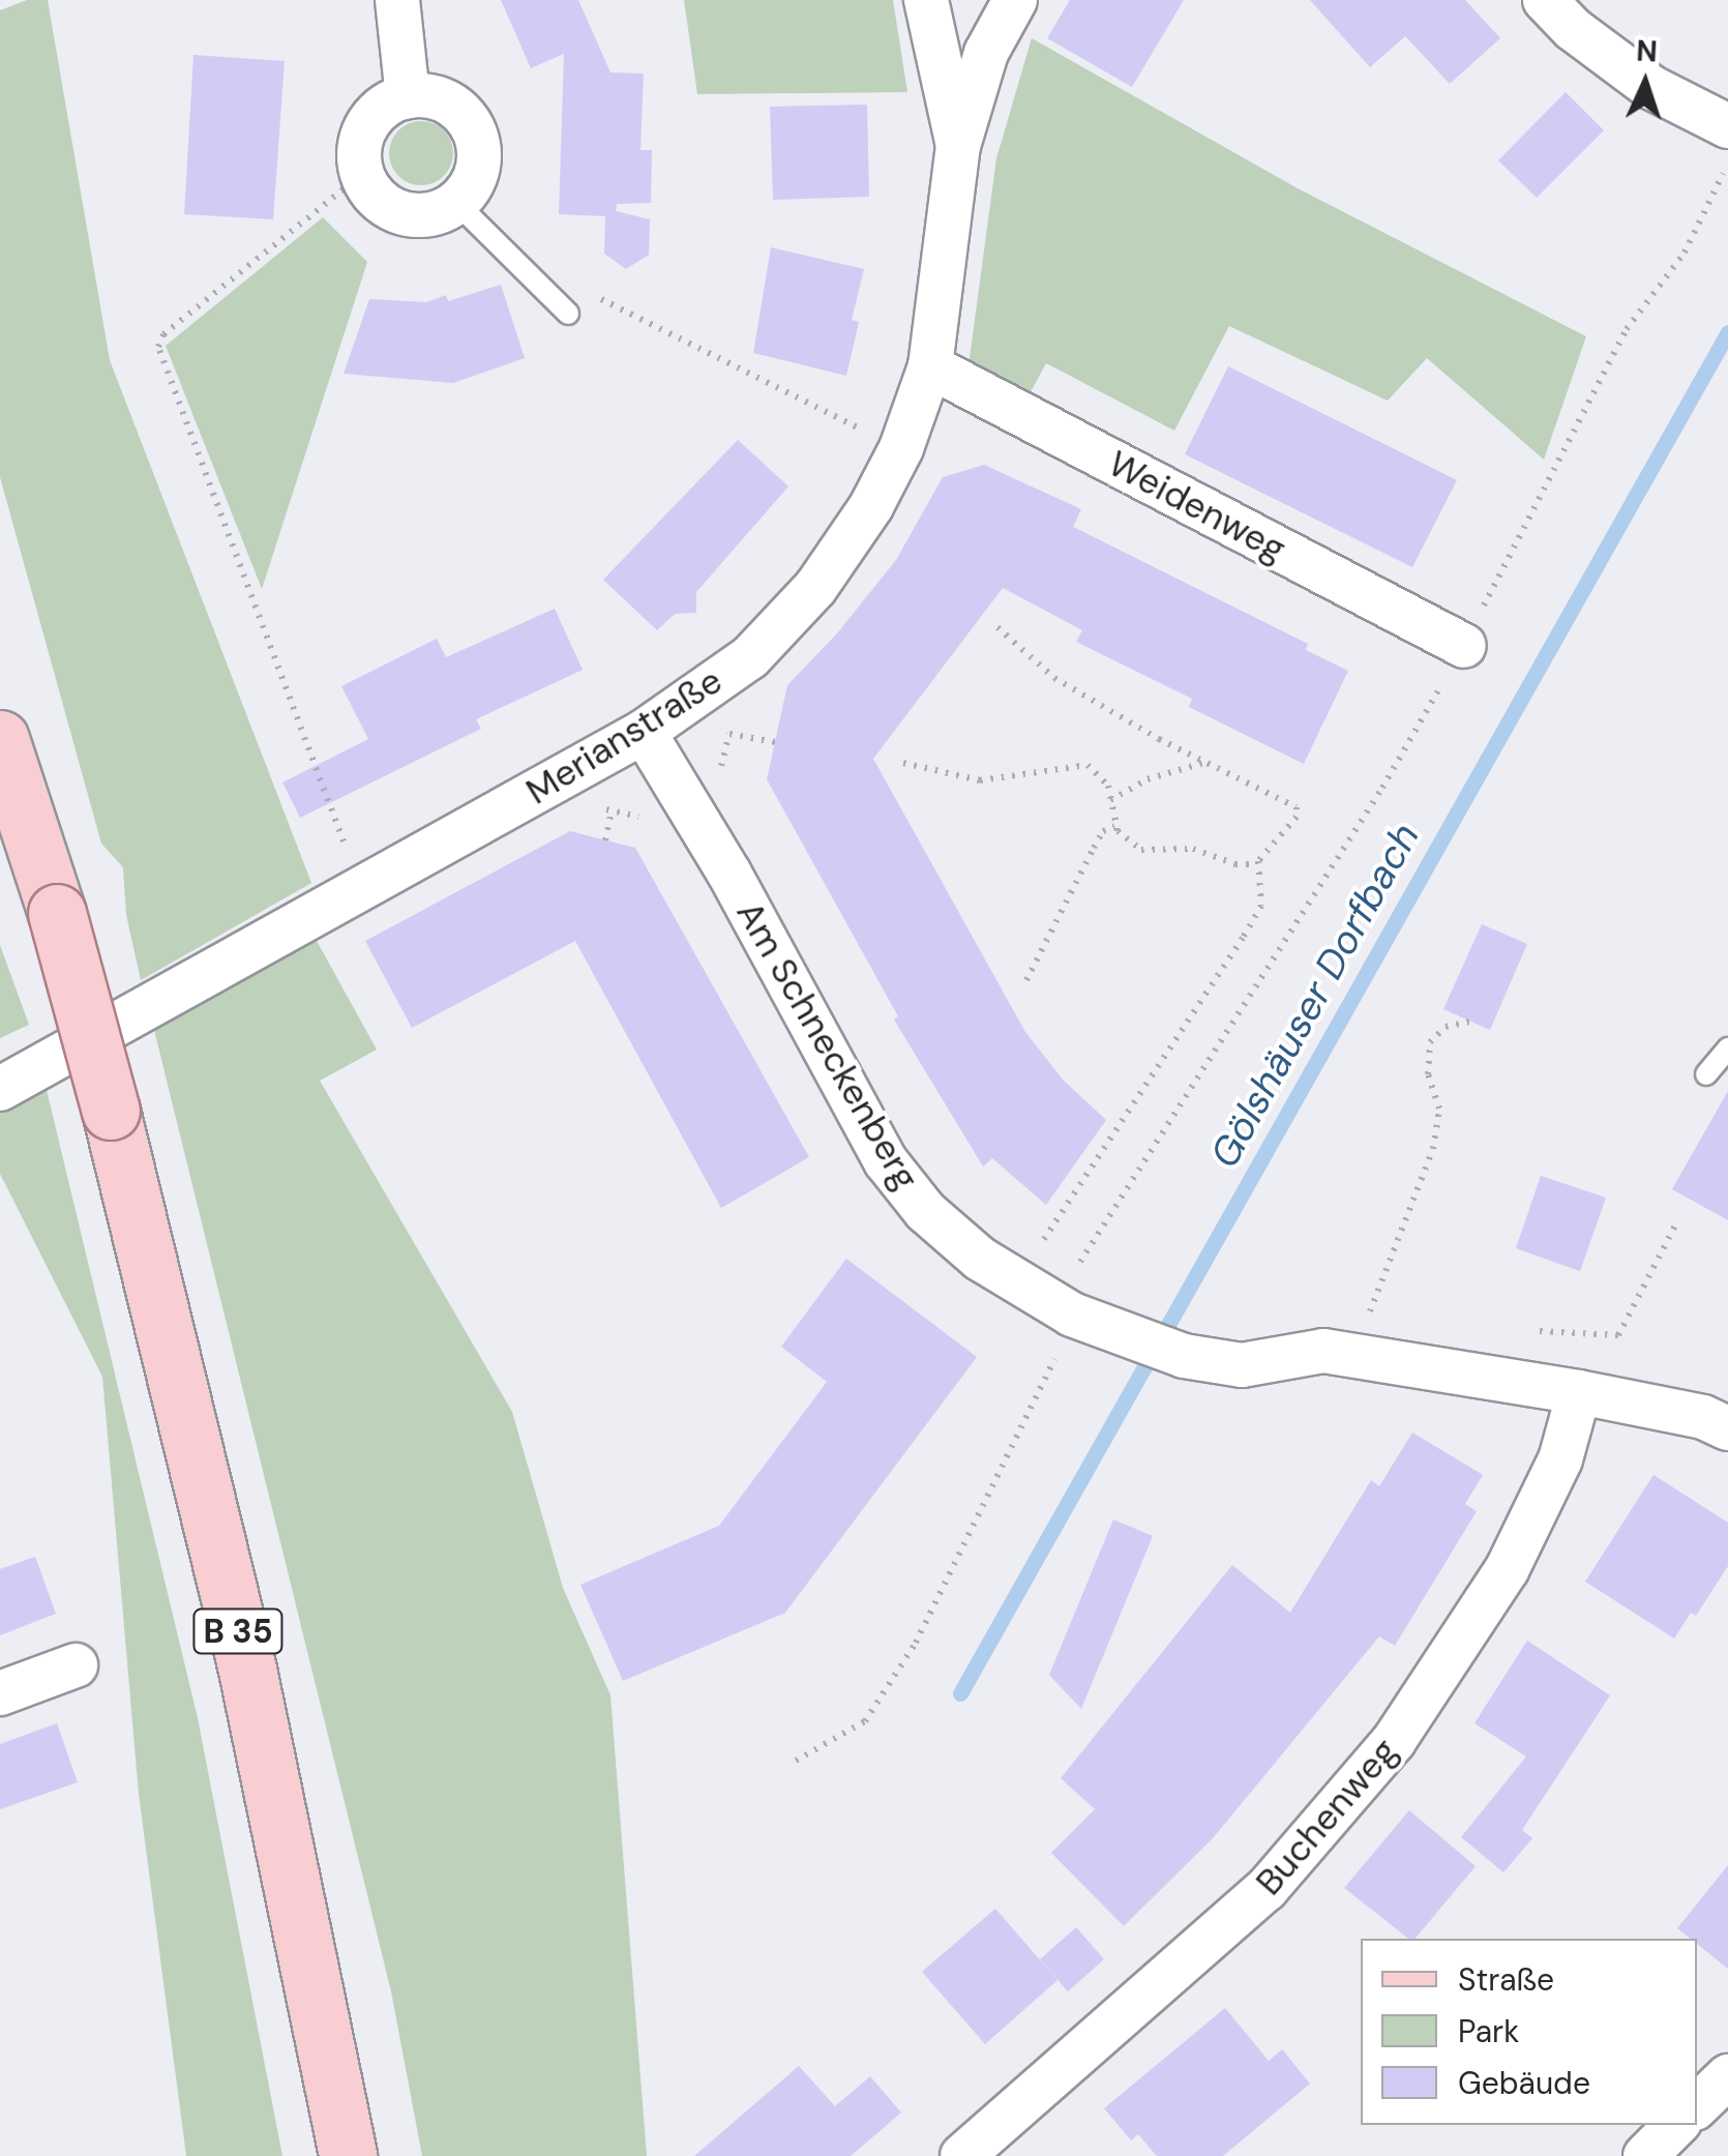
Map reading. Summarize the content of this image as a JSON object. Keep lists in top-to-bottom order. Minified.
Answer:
{"streets":{"main road":["B 35"],"street":["Weidenweg","Merianstraße","Am Schneckenberg","Buchenweg"]},"crossings":[["Weidenweg","Merianstraße"],["Merianstraße","Am Schneckenberg"],["Am Schneckenberg","Buchenweg"]],"water":["Gölshäuser Dorfbach"],"legend":["Straße","Park","Gebäude"],"north":"top"}
